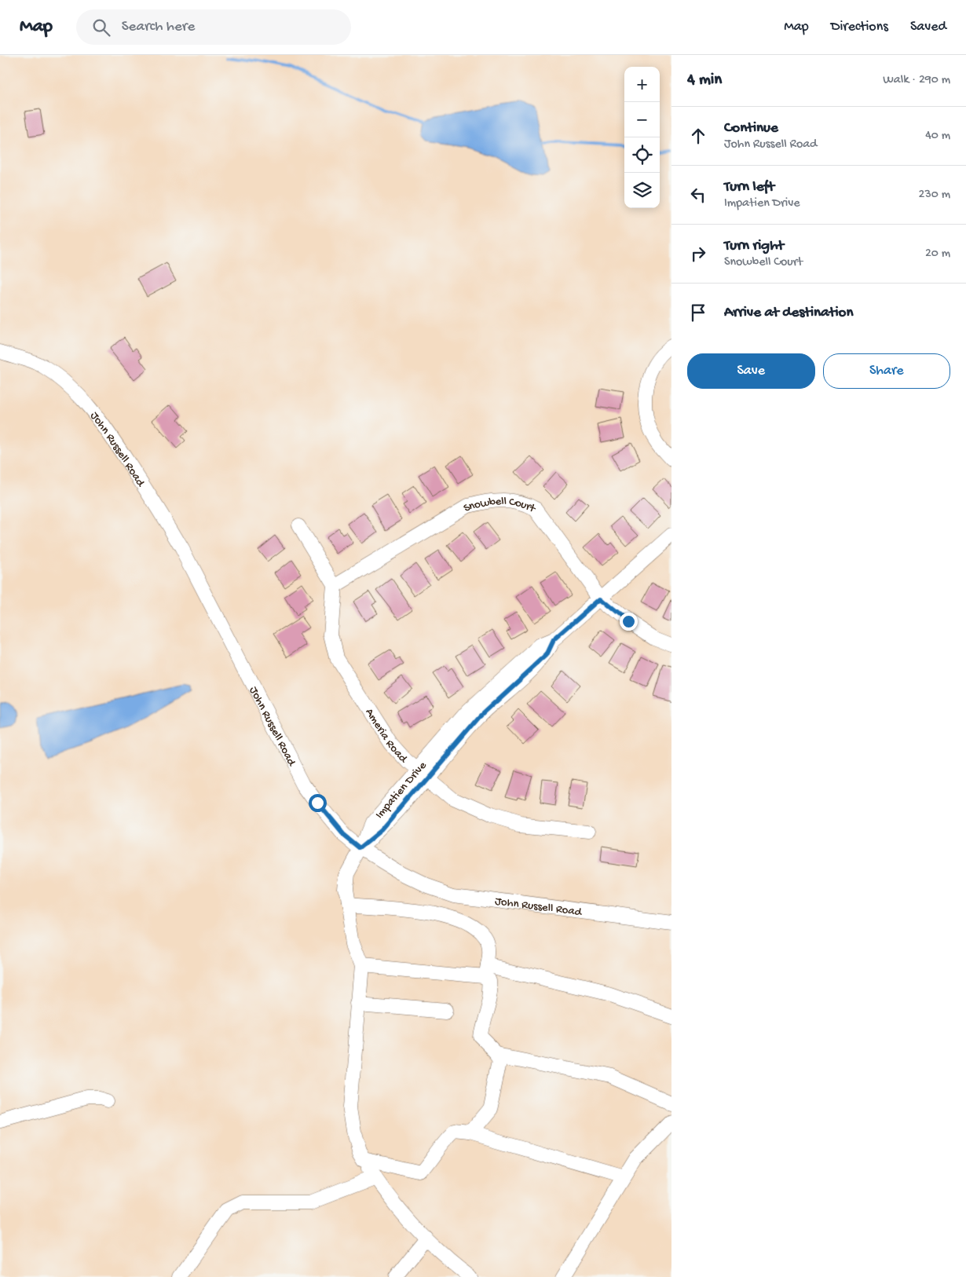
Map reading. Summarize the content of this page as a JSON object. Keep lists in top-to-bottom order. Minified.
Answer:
{"streets":{"street":["John Russell Road","Snowbell Court","Ameria Road","Impatien Drive"]},"crossings":[["John Russell Road","Impatien Drive"],["Snowbell Court","Ameria Road"],["Snowbell Court","Impatien Drive"],["Ameria Road","Impatien Drive"]],"page":{"header":"Map","search":"Search here","nav":["Map","Directions","Saved"],"heading":["4 min","Walk · 290 m"],"map_buttons":["+","−"],"list":[["Continue","John Russell Road","40 m"],["Turn left","Impatien Drive","230 m"],["Turn right","Snowbell Court","20 m"],"Arrive at destination"],"buttons":["Save","Share"]}}
